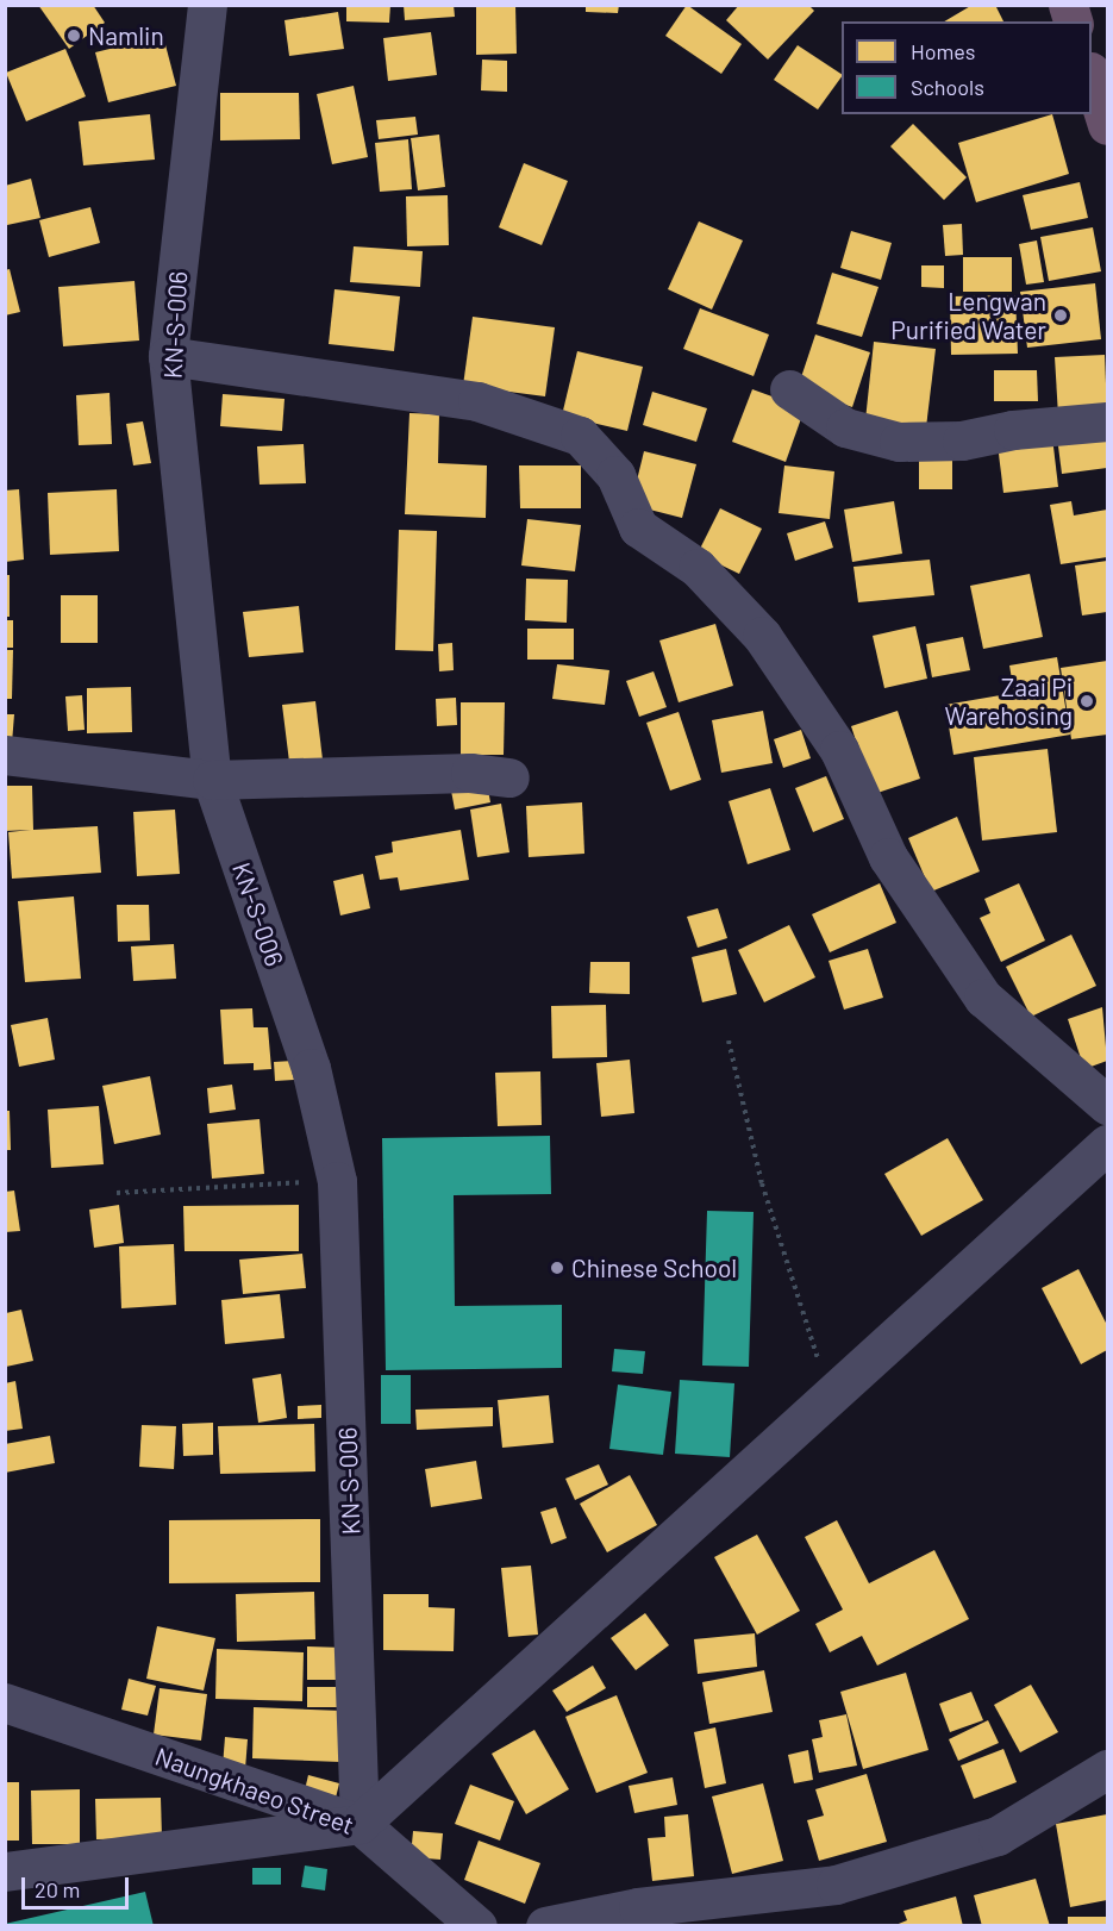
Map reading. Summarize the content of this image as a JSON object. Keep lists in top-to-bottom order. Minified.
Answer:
{"streets":{"street":["KN-S-006","Naungkhaeo Street"]},"crossings":[["KN-S-006","Naungkhaeo Street"]],"places":["Namlin","Lengwan Purified Water","Zaai Pi Warehosing","Chinese School"],"legend":["Homes","Schools"],"scale_bar":"20 m"}
